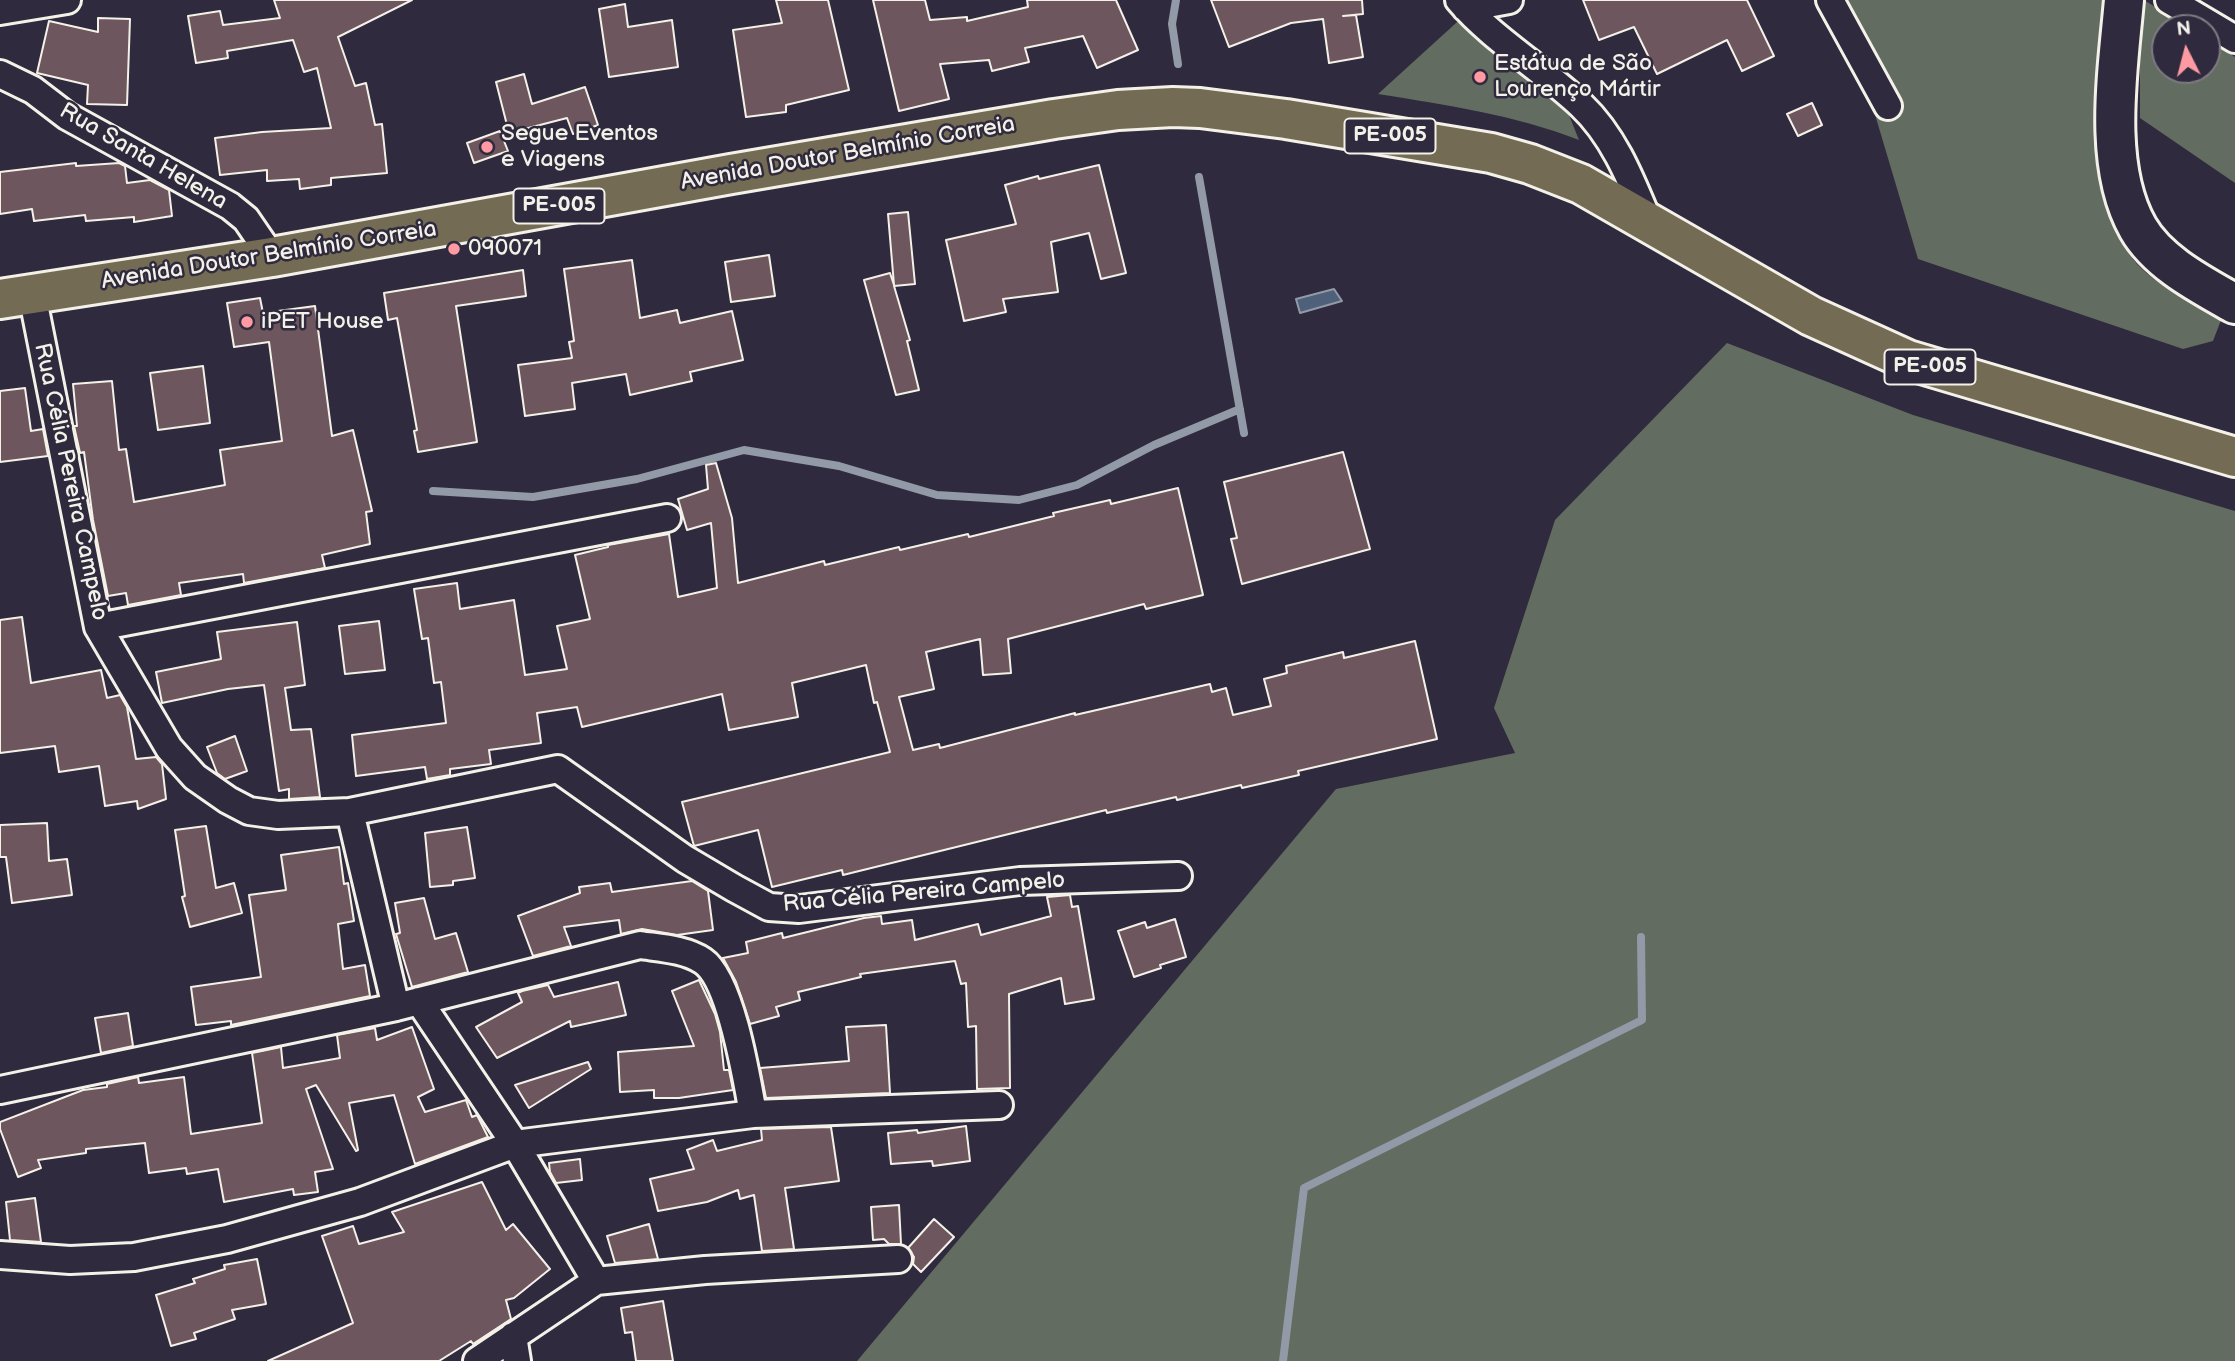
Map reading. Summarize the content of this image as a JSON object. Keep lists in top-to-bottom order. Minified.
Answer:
{"streets":{"main road":["PE-005","Avenida Doutor Belmínio Correia"],"street":["Rua Santa Helena","Rua Célia Pereira Campelo"]},"crossings":[["PE-005","Avenida Doutor Belmínio Correia"],["Avenida Doutor Belmínio Correia","Rua Santa Helena"],["Avenida Doutor Belmínio Correia","Rua Célia Pereira Campelo"]],"places":["Estátua de São Lourenço Mártir","Segue Eventos e Viagens","090071","iPET House"],"north":"top"}
